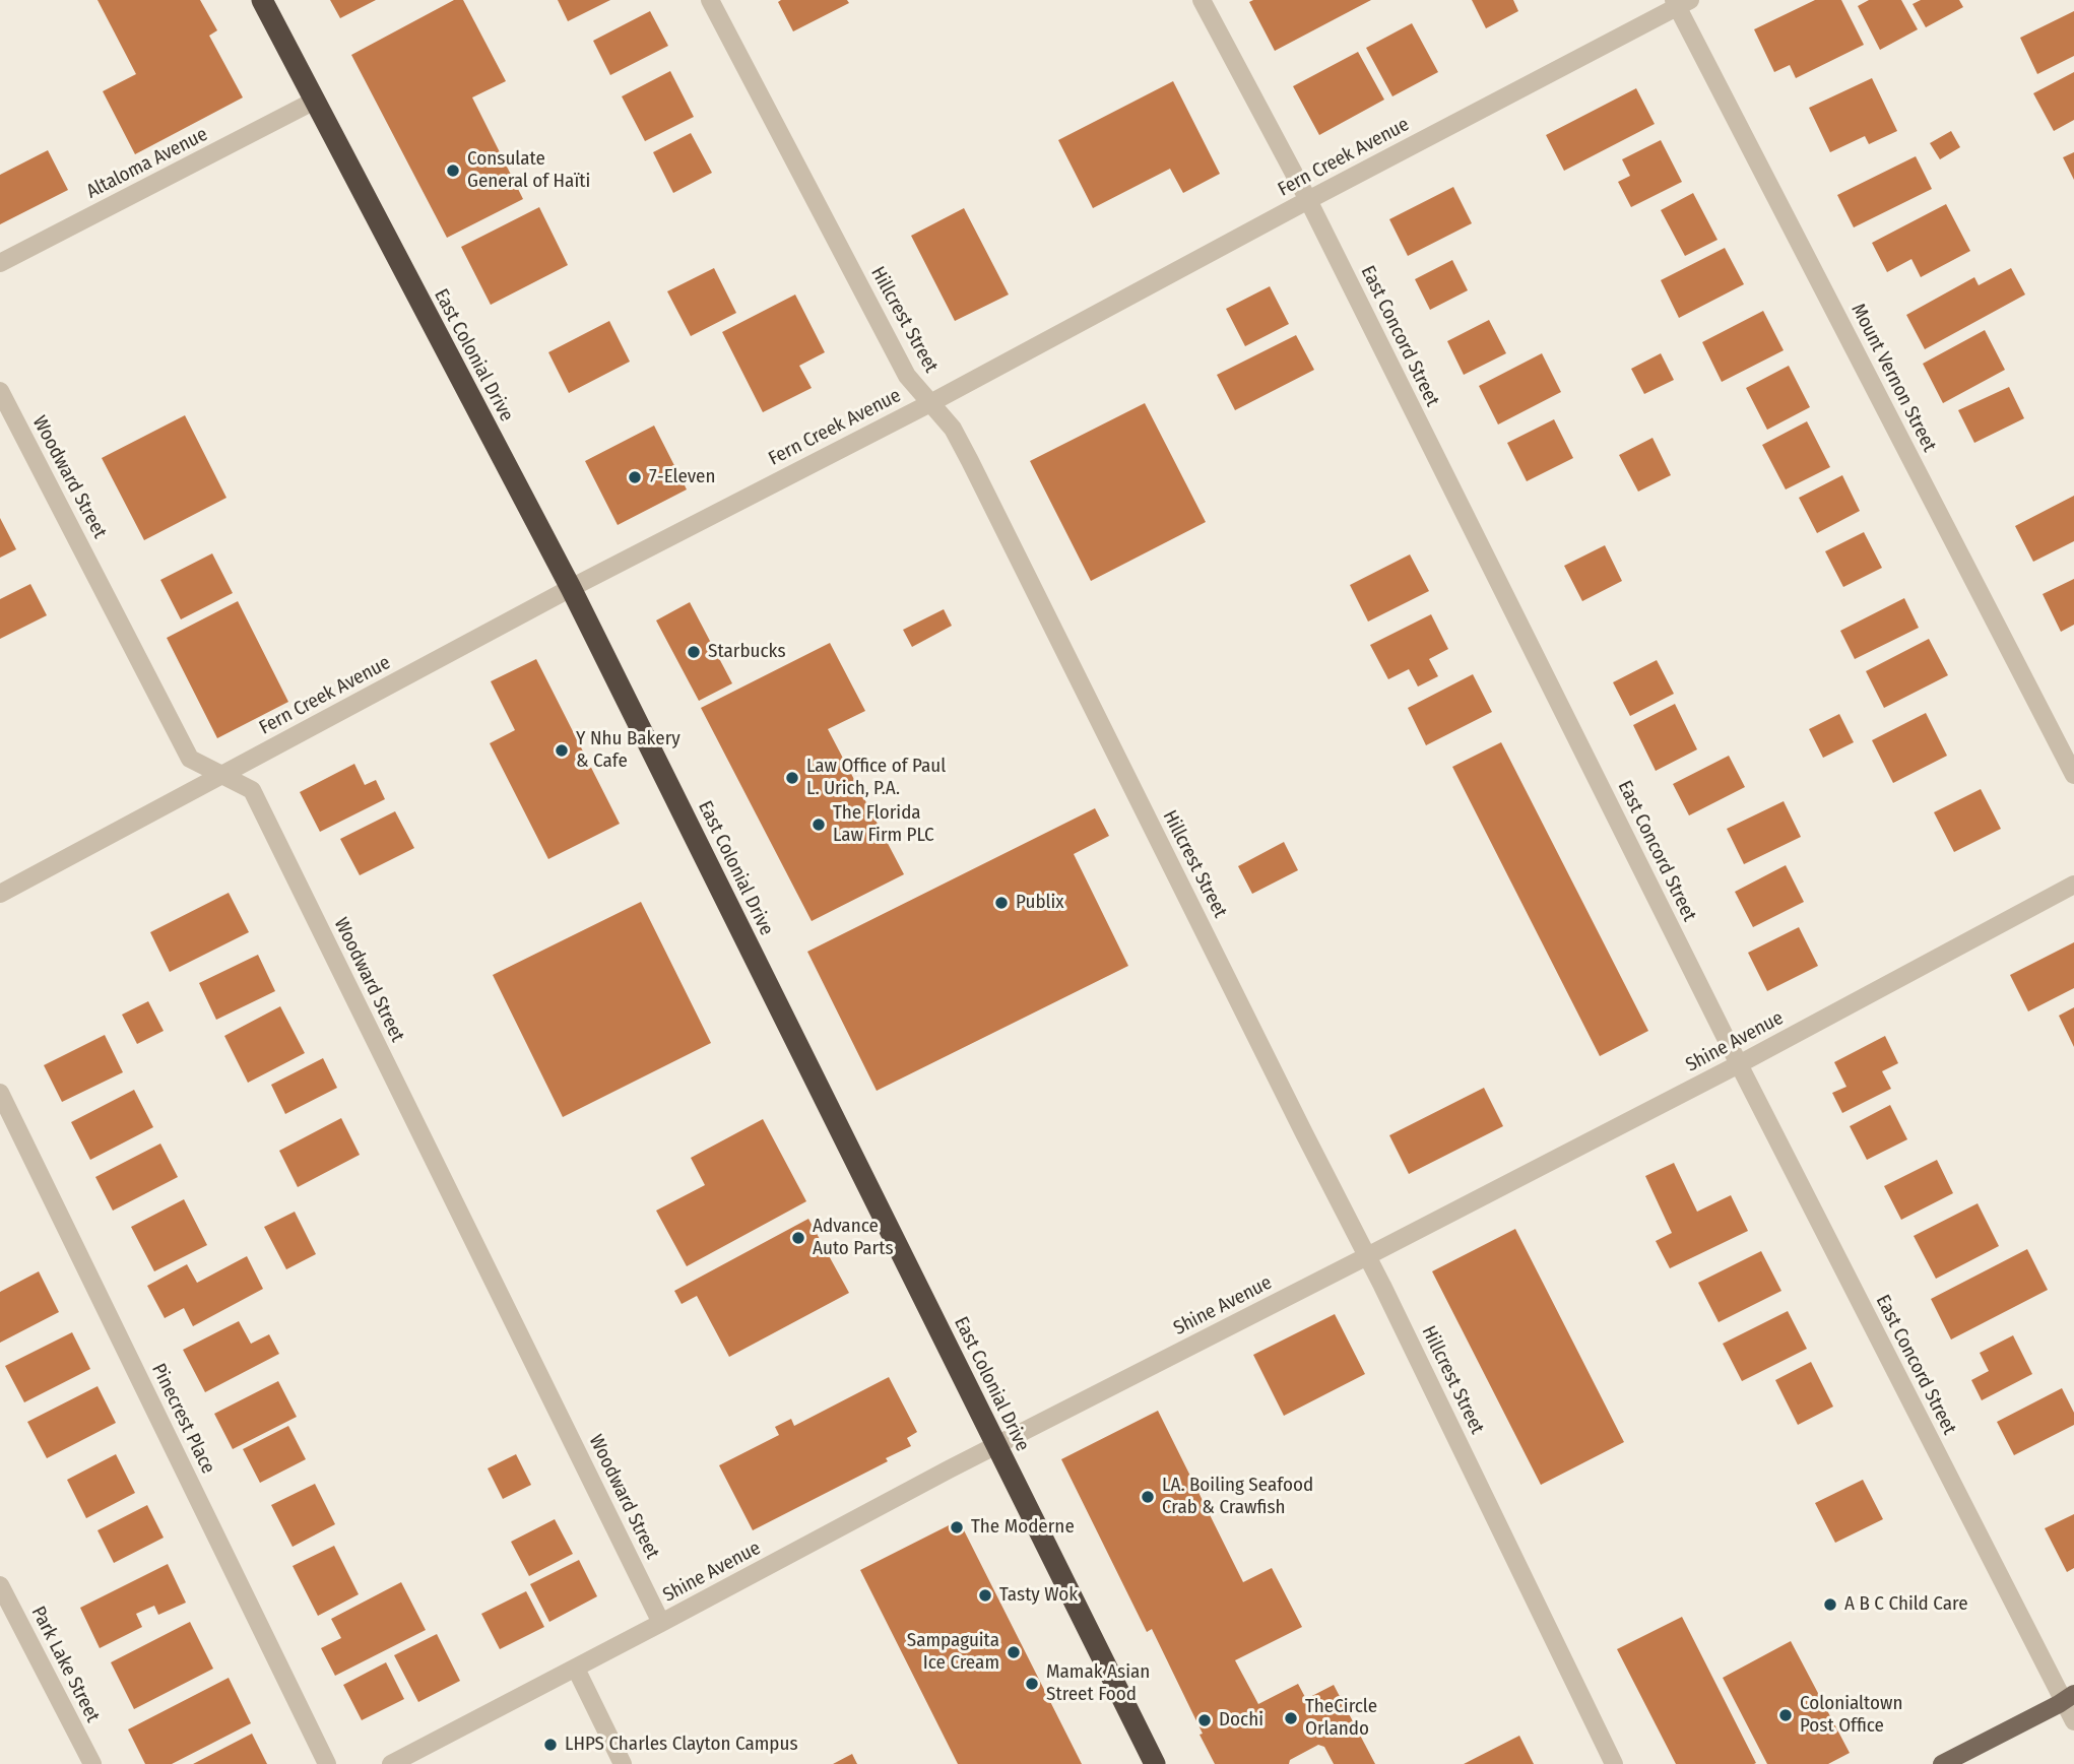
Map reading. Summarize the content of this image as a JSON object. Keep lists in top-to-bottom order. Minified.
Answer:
{"streets":{"highway":["East Colonial Drive"],"street":["Fern Creek Avenue","Altaloma Avenue","Hillcrest Street","East Concord Street","Mount Vernon Street","Woodward Street","Shine Avenue","Pinecrest Place","Park Lake Street"]},"crossings":[["Fern Creek Avenue","Hillcrest Street"],["Fern Creek Avenue","East Concord Street"],["Fern Creek Avenue","East Colonial Drive"],["Fern Creek Avenue","Mount Vernon Street"],["Fern Creek Avenue","Woodward Street"],["Altaloma Avenue","East Colonial Drive"],["Hillcrest Street","Shine Avenue"],["East Concord Street","Shine Avenue"],["East Colonial Drive","Shine Avenue"],["Woodward Street","Shine Avenue"]],"places":["Consulate General of Haïti","7-Eleven","Starbucks","Y Nhu Bakery & Cafe","Law Office of Paul L. Urich, P.A.","The Florida Law Firm PLC","Publix","Advance Auto Parts","LA. Boiling Seafood Crab & Crawfish","The Moderne","Tasty Wok","A B C Child Care","Sampaguita Ice Cream","Mamak Asian Street Food","Colonialtown Post Office","TheCircle Orlando","Dochi","LHPS Charles Clayton Campus"]}
